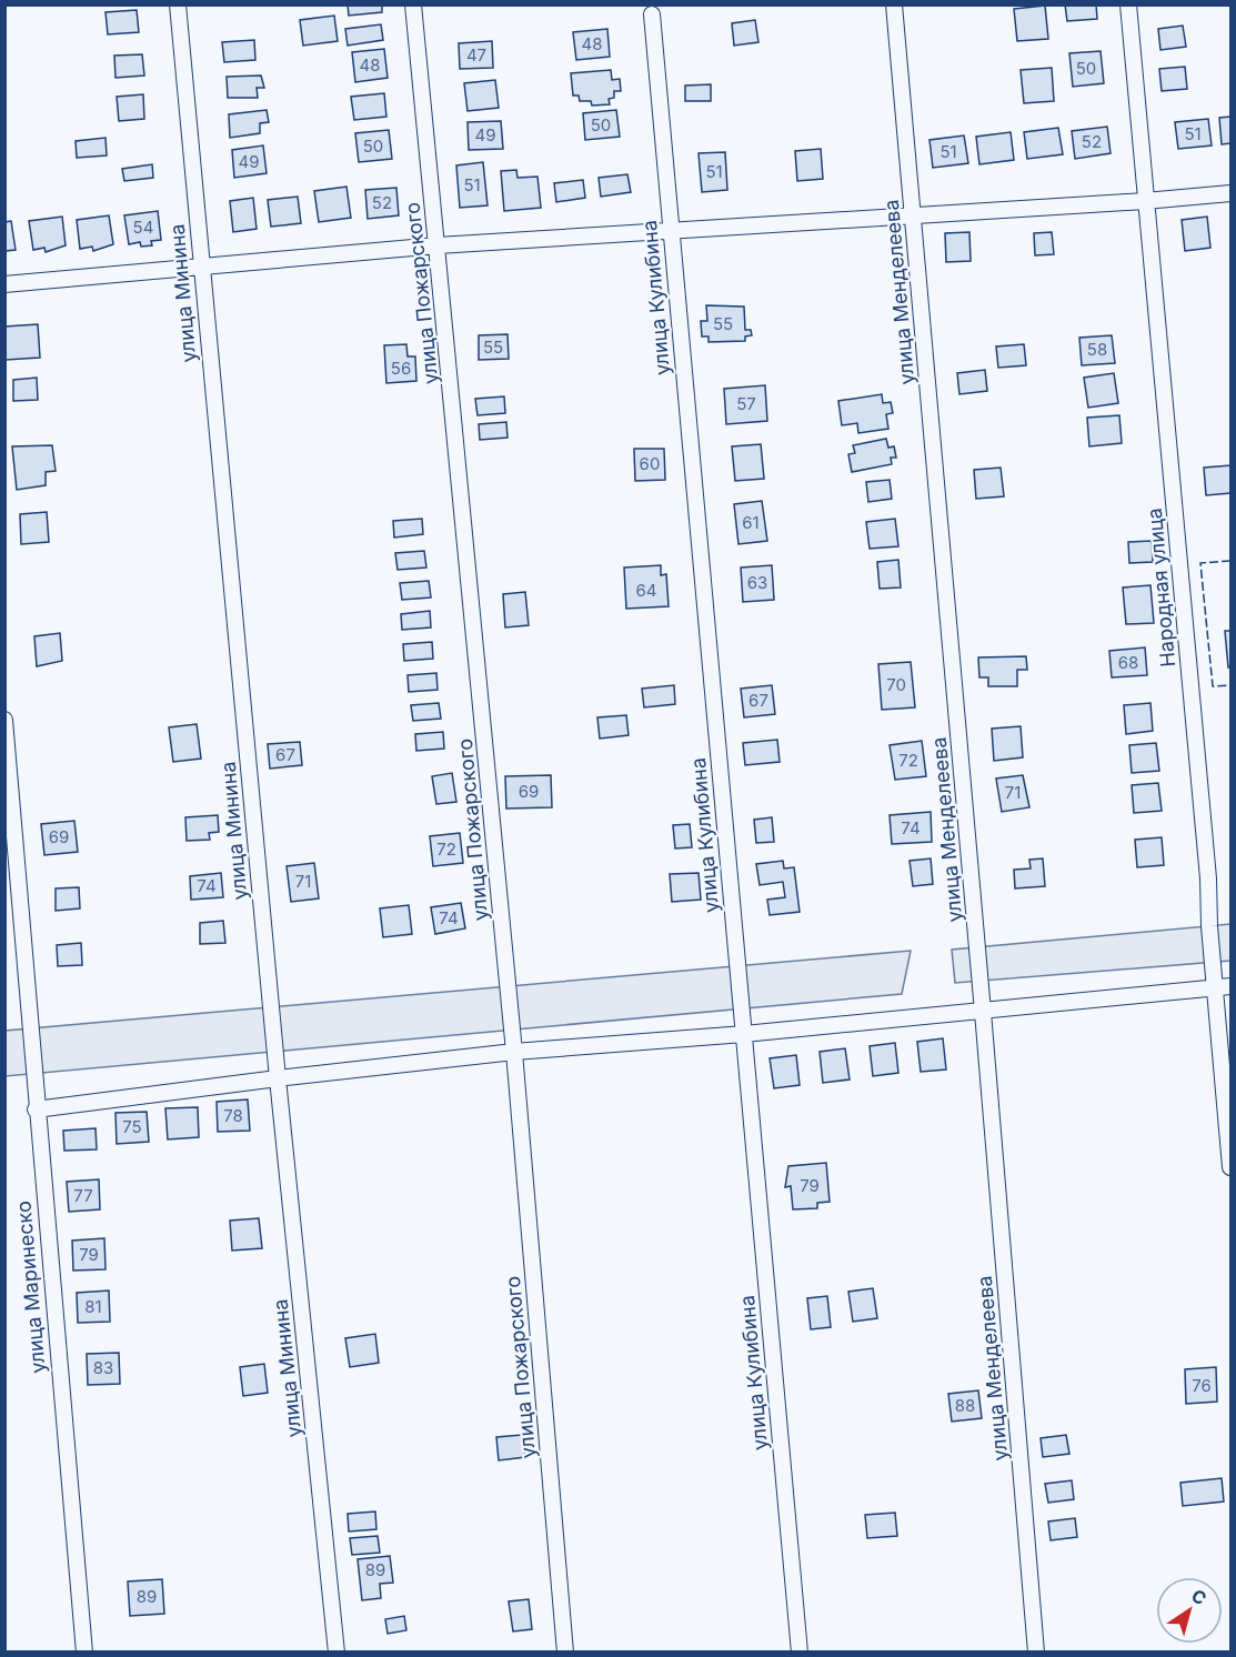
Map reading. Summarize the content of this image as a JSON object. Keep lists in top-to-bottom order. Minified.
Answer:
{"streets":{"street":["улица Менделеева","улица Минина","улица Пожарского","улица Кулибина","Народная улица","улица Маринеско"]},"house_numbers":["48","47","48","50","50","51","49","52","50","51","49","51","51","52","54","55","55","58","56","57","60","61","63","64","68","70","67","67","72","69","71","74","69","72","71","74","74","78","75","79","77","79","81","83","76","88","89","89"],"north":"top right"}
